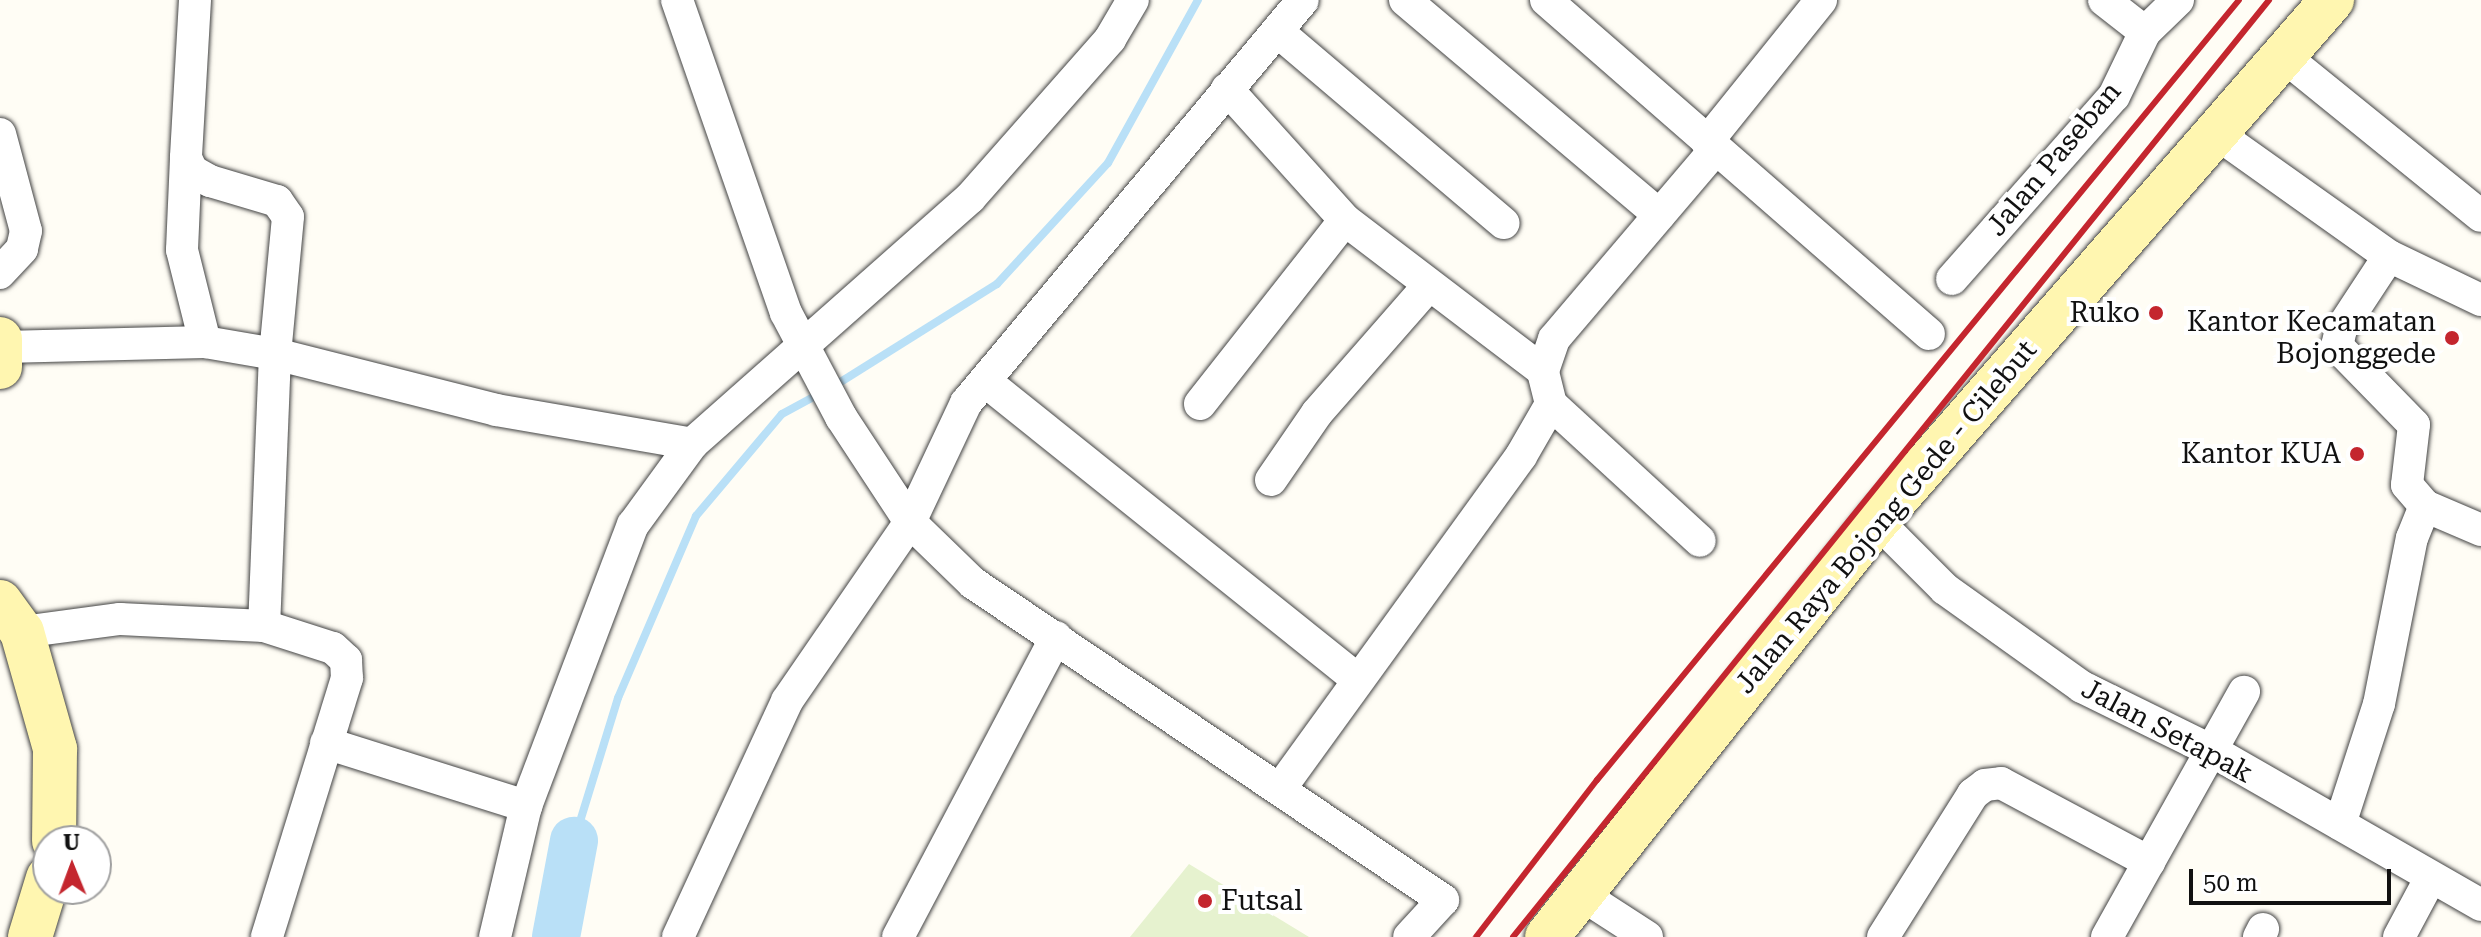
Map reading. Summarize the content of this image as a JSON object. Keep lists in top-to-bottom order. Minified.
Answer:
{"streets":{"main road":["Jalan Raya Bojong Gede - Cilebut"],"street":["Jalan Paseban","Jalan Setapak"]},"crossings":[["Jalan Raya Bojong Gede - Cilebut","Jalan Setapak"]],"places":["Ruko","Kantor Kecamatan Bojonggede","Kantor KUA","Futsal"],"scale_bar":"50 m","north":"top"}
